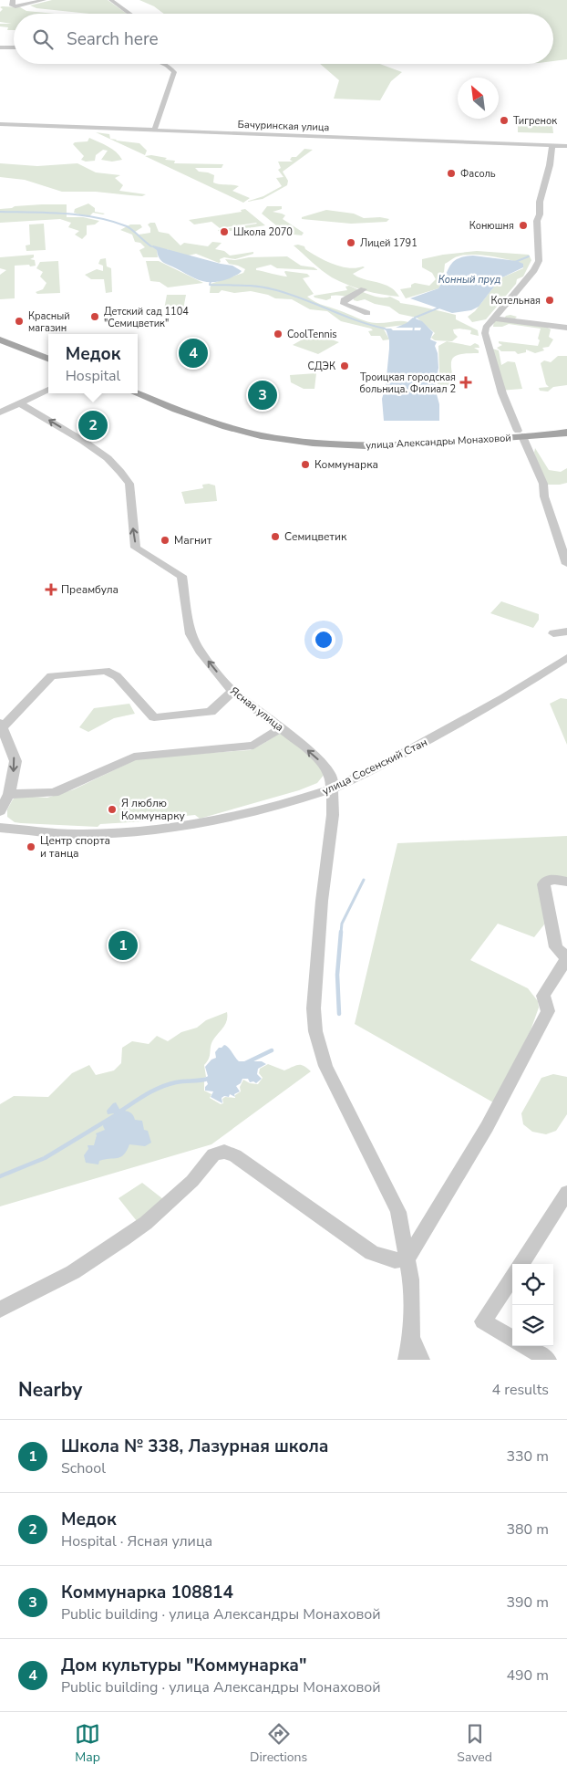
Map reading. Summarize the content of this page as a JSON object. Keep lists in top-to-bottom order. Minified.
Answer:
{"streets":{"main road":["улица Александры Монаховой"],"street":["Бачуринская улица","Ясная улица","улица Сосенский Стан"]},"crossings":[["Ясная улица","улица Сосенский Стан"]],"one_way":["Ясная улица"],"water":["Конный пруд"],"places":{"other":["Тигренок","Фасоль","Конюшня","Школа 2070","Лицей 1791","Котельная","Детский сад 1104 \"Семицветик\"","Красный магазин","CoolTennis","СДЭК","Коммунарка","Семицветик","Магнит","Я люблю Коммунарку","Центр спорта и танца"],"health":["Троицкая городская больница. Филиал 2","Преамбула"]},"north":"top left","page":{"search":"Search here","popup":["Медок","Hospital"],"pins":["4","3","2","1"],"heading":["Nearby","4 results"],"list":[{"mark":"1","name":"Школа № 338, Лазурная школа","note":"School","value":"330 m"},{"mark":"2","name":"Медок","note":"Hospital · Ясная улица","value":"380 m"},{"mark":"3","name":"Коммунарка 108814","note":"Public building · улица Александры Монаховой","value":"390 m"},{"mark":"4","name":"Дом культуры \"Коммунарка\"","note":"Public building · улица Александры Монаховой","value":"490 m"}],"nav":["Map","Directions","Saved"]}}
